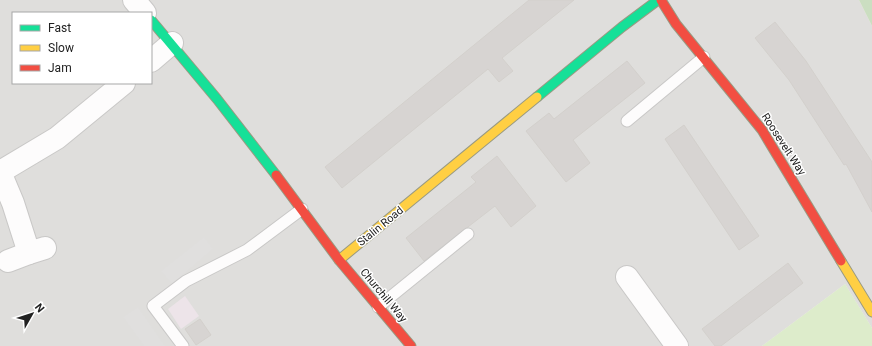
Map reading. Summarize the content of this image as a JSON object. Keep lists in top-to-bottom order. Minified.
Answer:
{"streets":{"street":["Roosevelt Way","Stalin Road","Churchill Way"]},"crossings":[["Roosevelt Way","Stalin Road"],["Stalin Road","Churchill Way"]],"legend":["Fast","Slow","Jam"],"north":"top right"}
